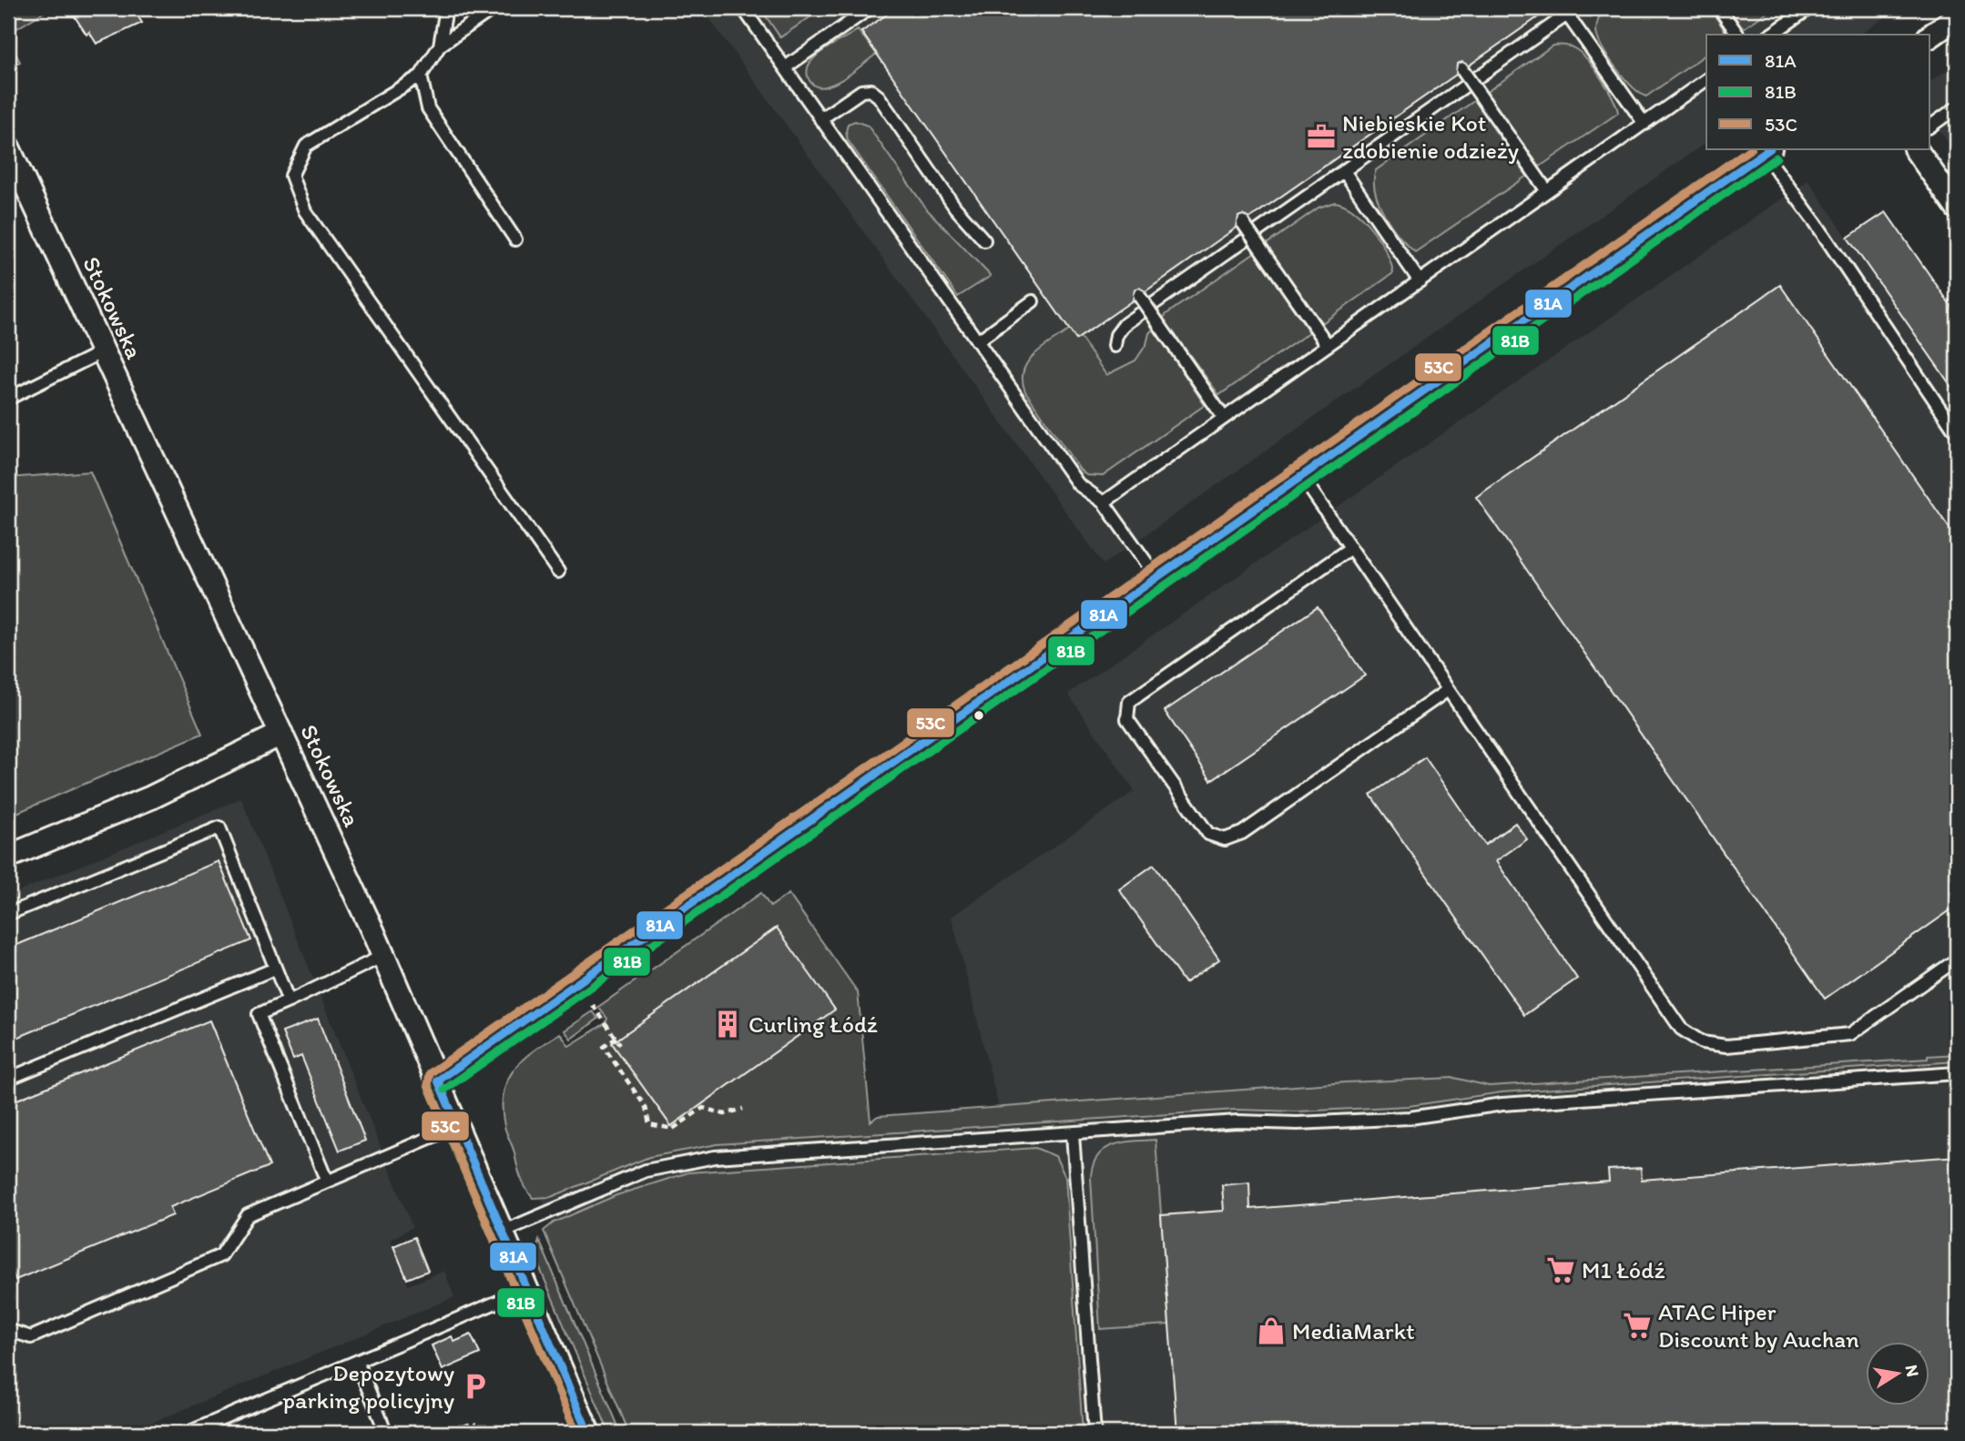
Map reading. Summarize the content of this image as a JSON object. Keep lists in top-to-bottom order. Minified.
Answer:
{"streets":{"street":["Stokowska"]},"places":{"office":["Niebieskie Kot zdobienie odzieży"],"building":["Curling Łódź"],"supermarket":["M1 Łódź","ATAC Hiper Discount by Auchan"],"shop":["MediaMarkt"],"parking":["Depozytowy parking policyjny"]},"lines":["transit line 81A","transit line 53C","transit line 81B"],"legend":["81A","81B","53C"],"north":"right"}
